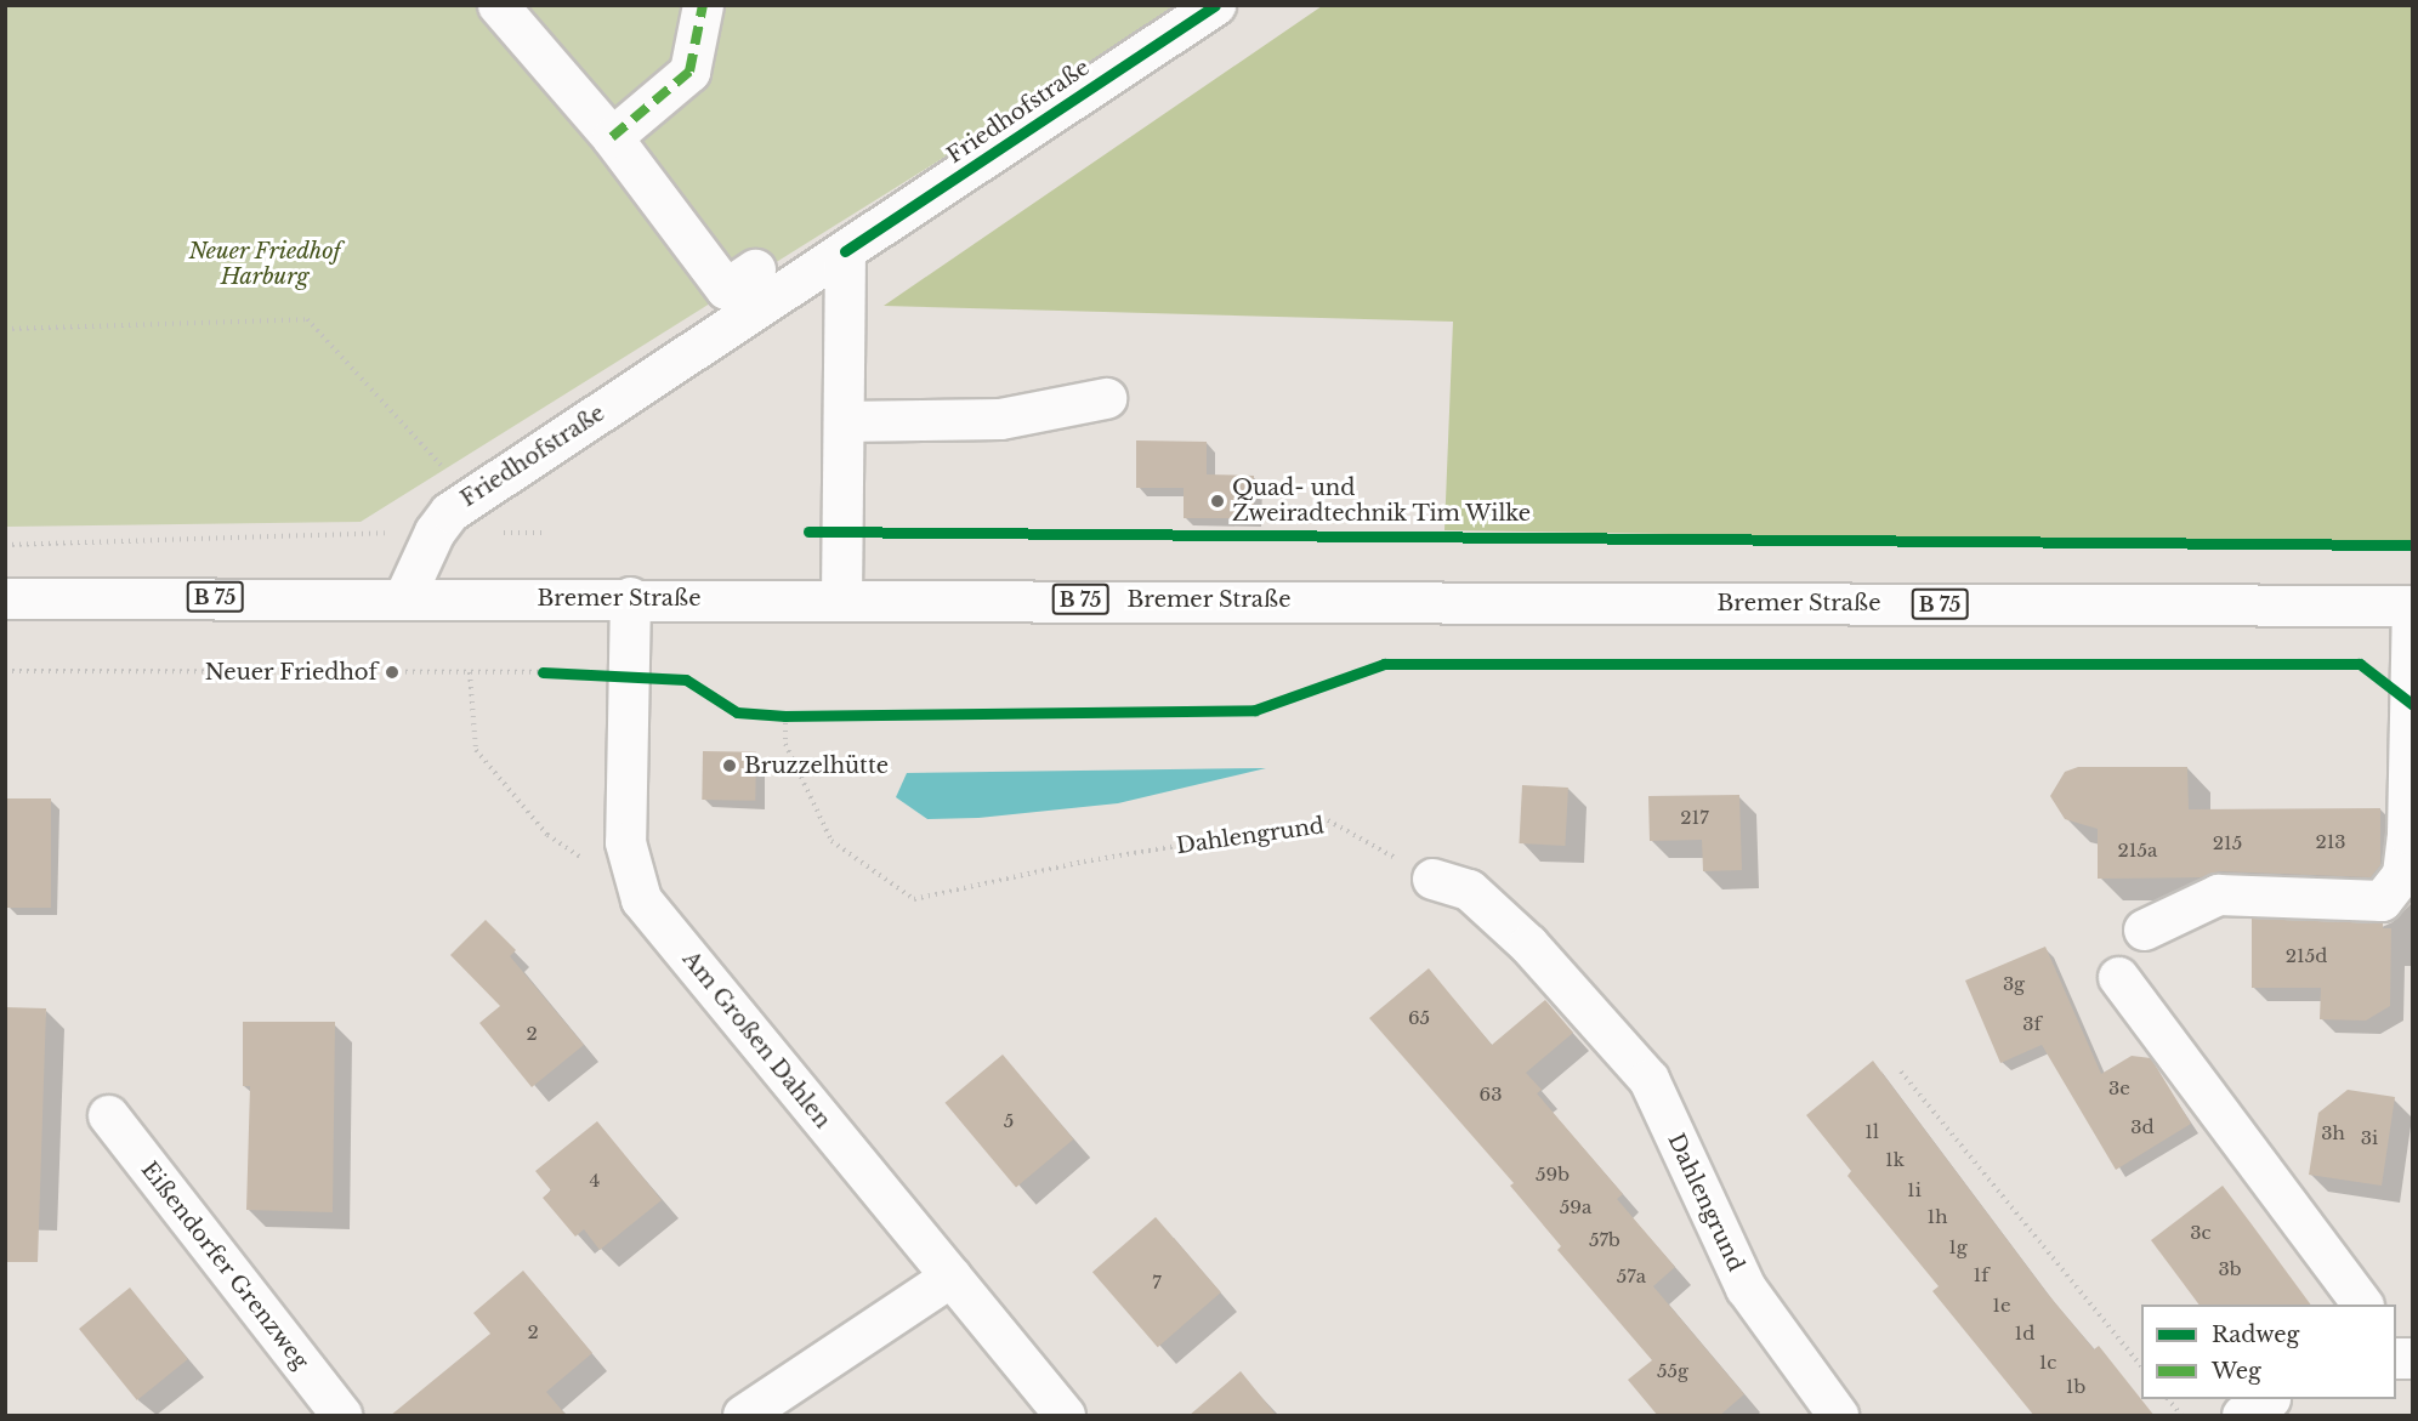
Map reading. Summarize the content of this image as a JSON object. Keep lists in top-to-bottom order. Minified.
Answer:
{"streets":{"street":["Friedhofstraße","B 75","Bremer Straße","Dahlengrund","Am Großen Dahlen","Eißendorfer Grenzweg"]},"crossings":[["Friedhofstraße","Bremer Straße"],["Bremer Straße","Am Großen Dahlen"]],"parks":["Neuer Friedhof Harburg"],"places":["Quad- und Zweiradtechnik Tim Wilke","Neuer Friedhof","Bruzzelhütte"],"house_numbers":["217","213","215","215a","215d","3g","65","3f","2","3e","63","5","3d","1l","3h","3i","1k","59b","4","1i","59a","1h","3c","57b","1g","3b","1f","57a","7","1e","2","1d","1c","55g","1b"],"legend":["Radweg","Weg"]}
